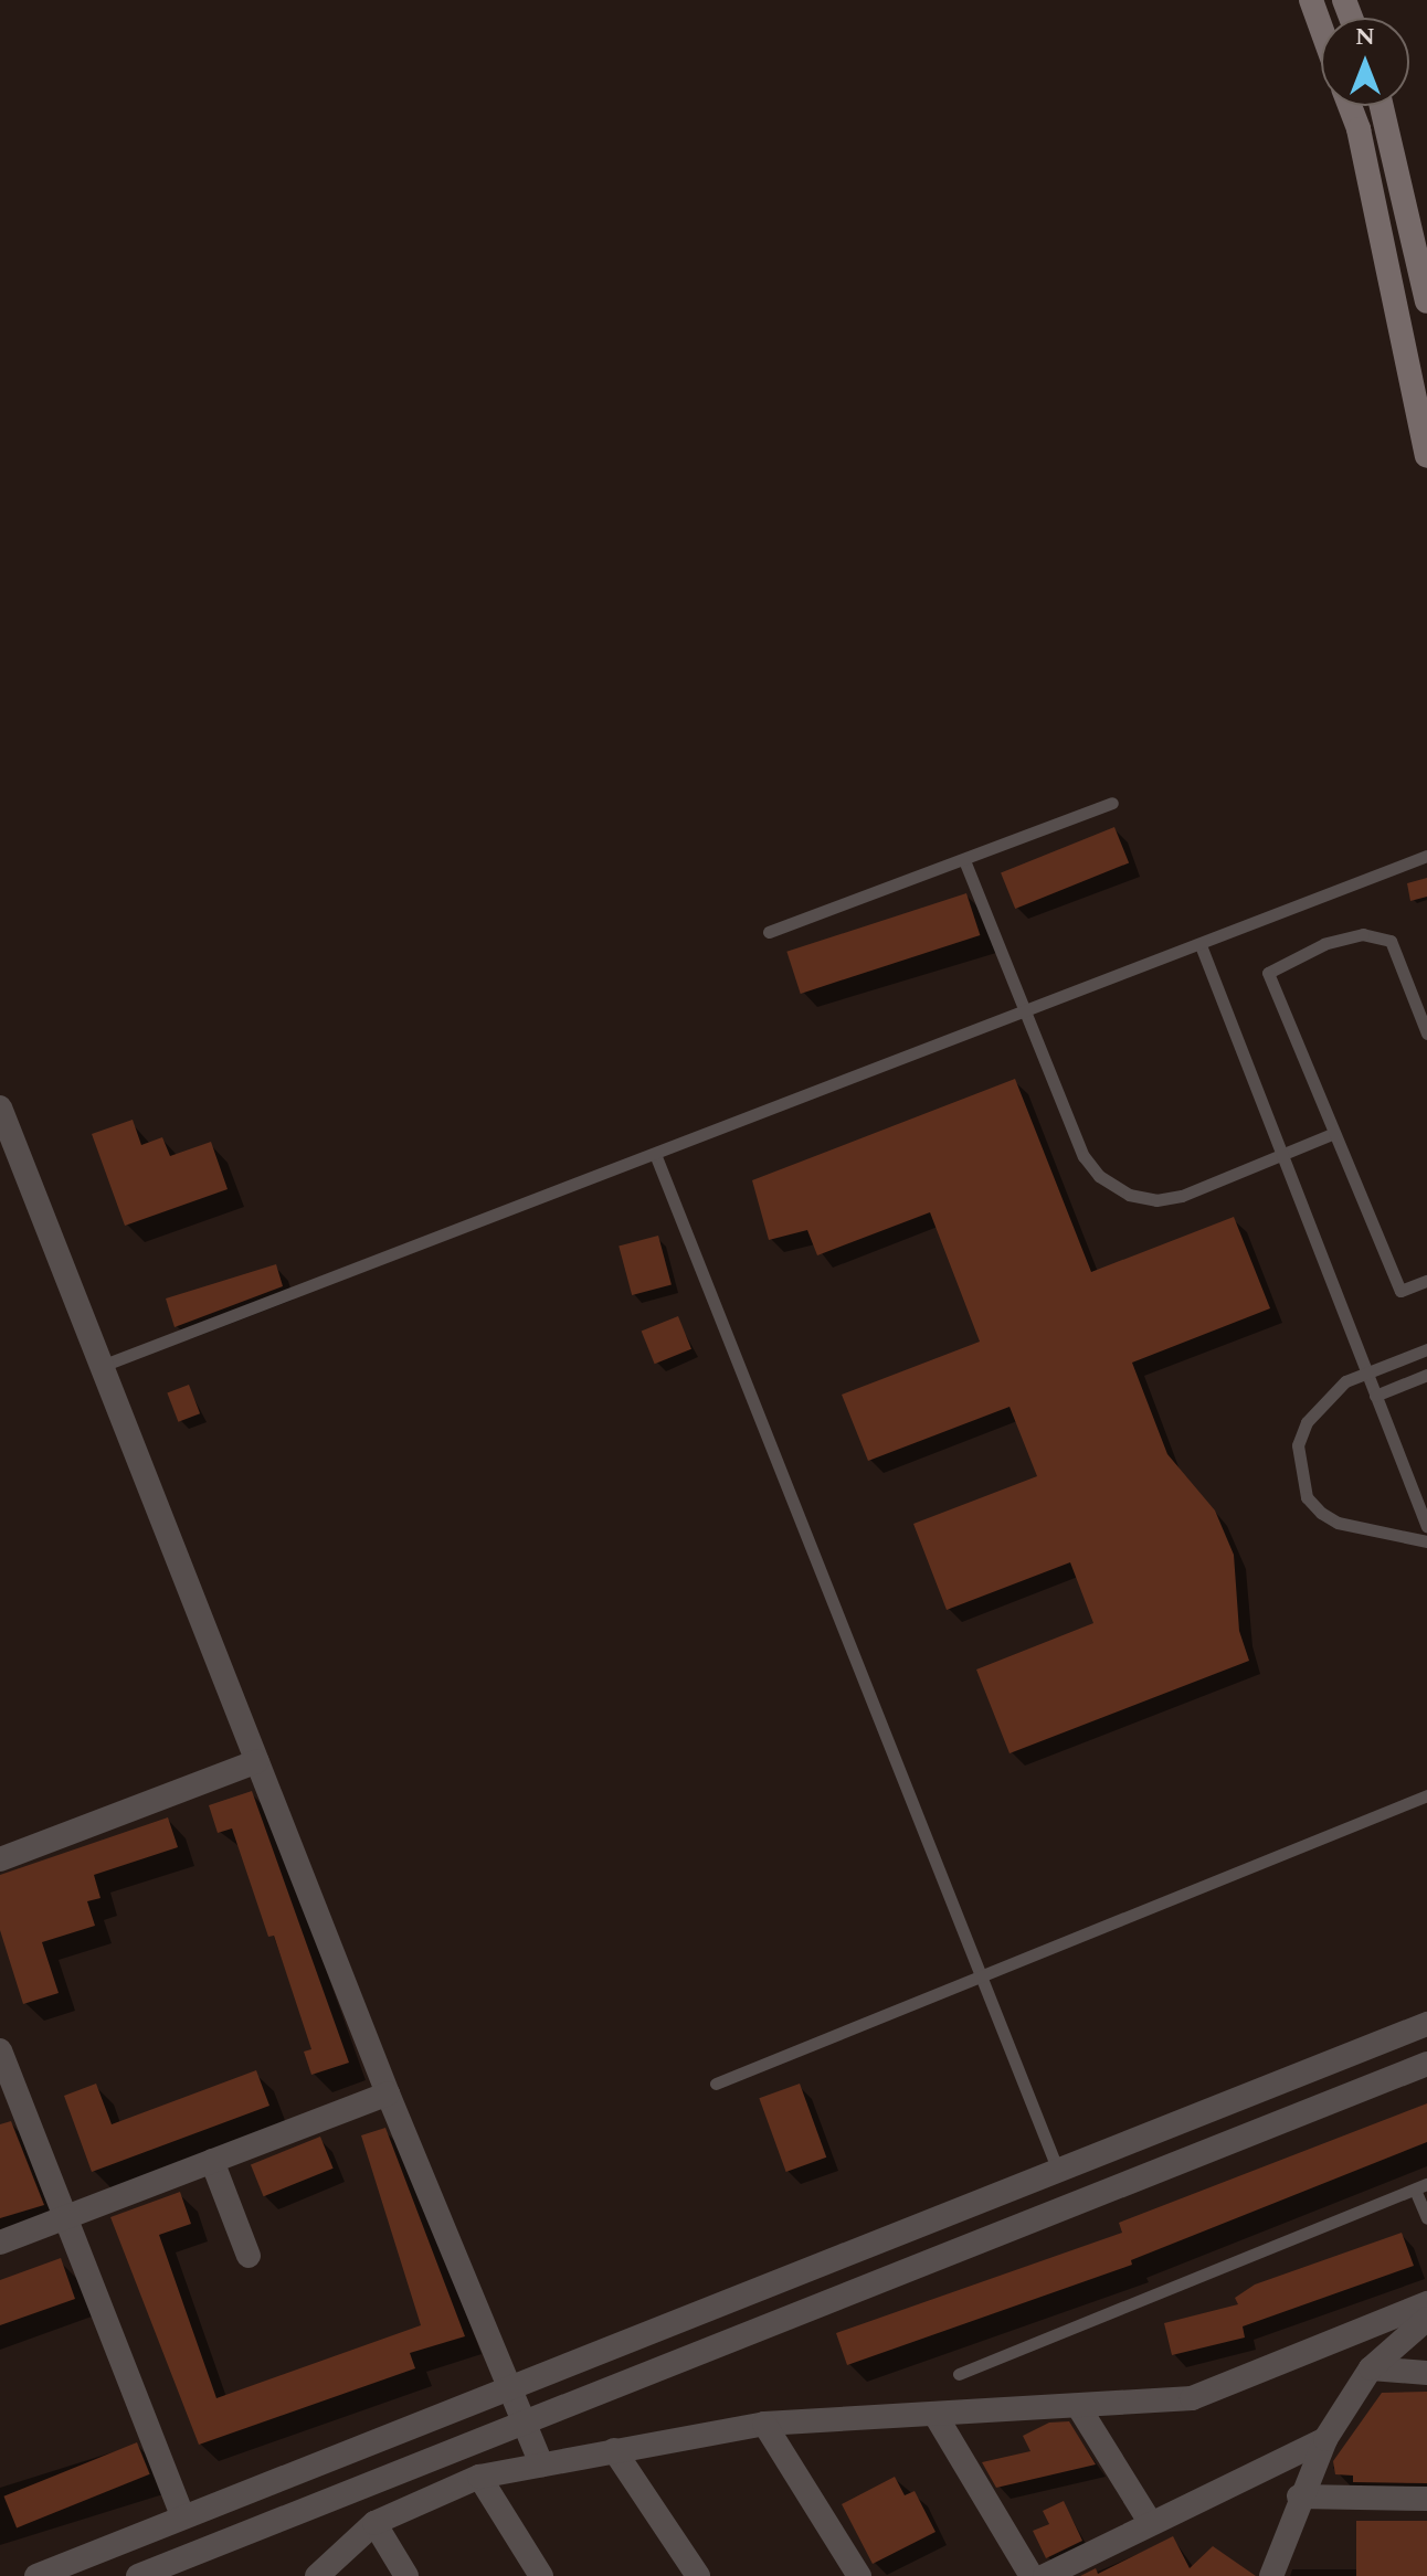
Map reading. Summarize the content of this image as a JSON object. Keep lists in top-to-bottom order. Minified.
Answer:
{"north":"top"}
